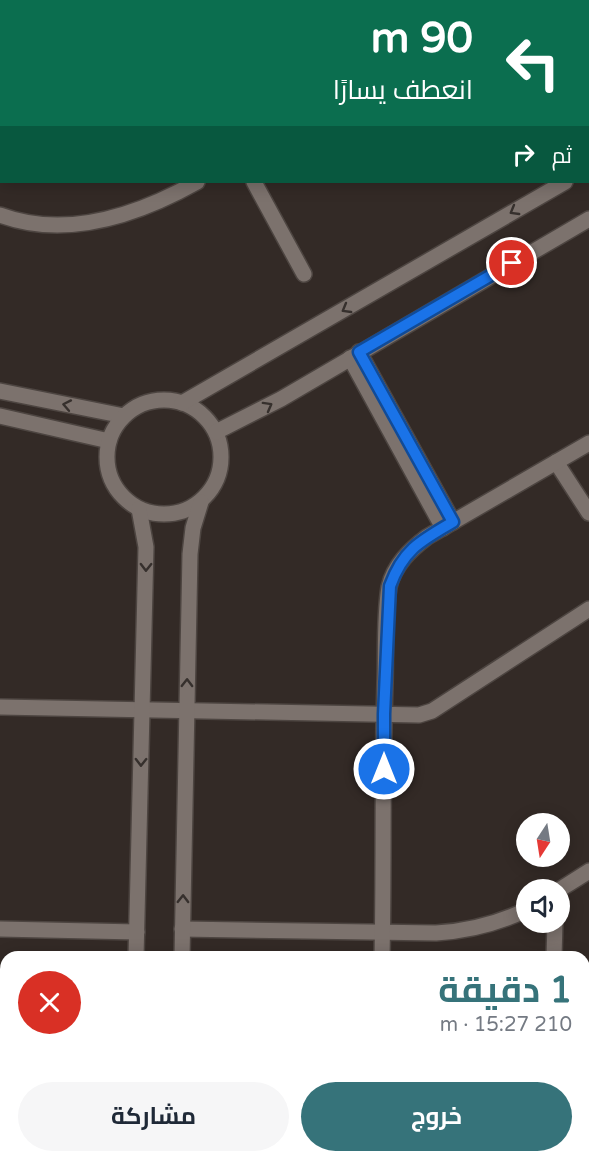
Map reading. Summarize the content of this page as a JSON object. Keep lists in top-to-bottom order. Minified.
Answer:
{"north":"bottom","page":{"turn":["90 m","انعطف يسارًا"],"then":"ثم","heading":["1 دقيقة","210 m · 15:27"],"buttons":["خروج","مشاركة"]}}
